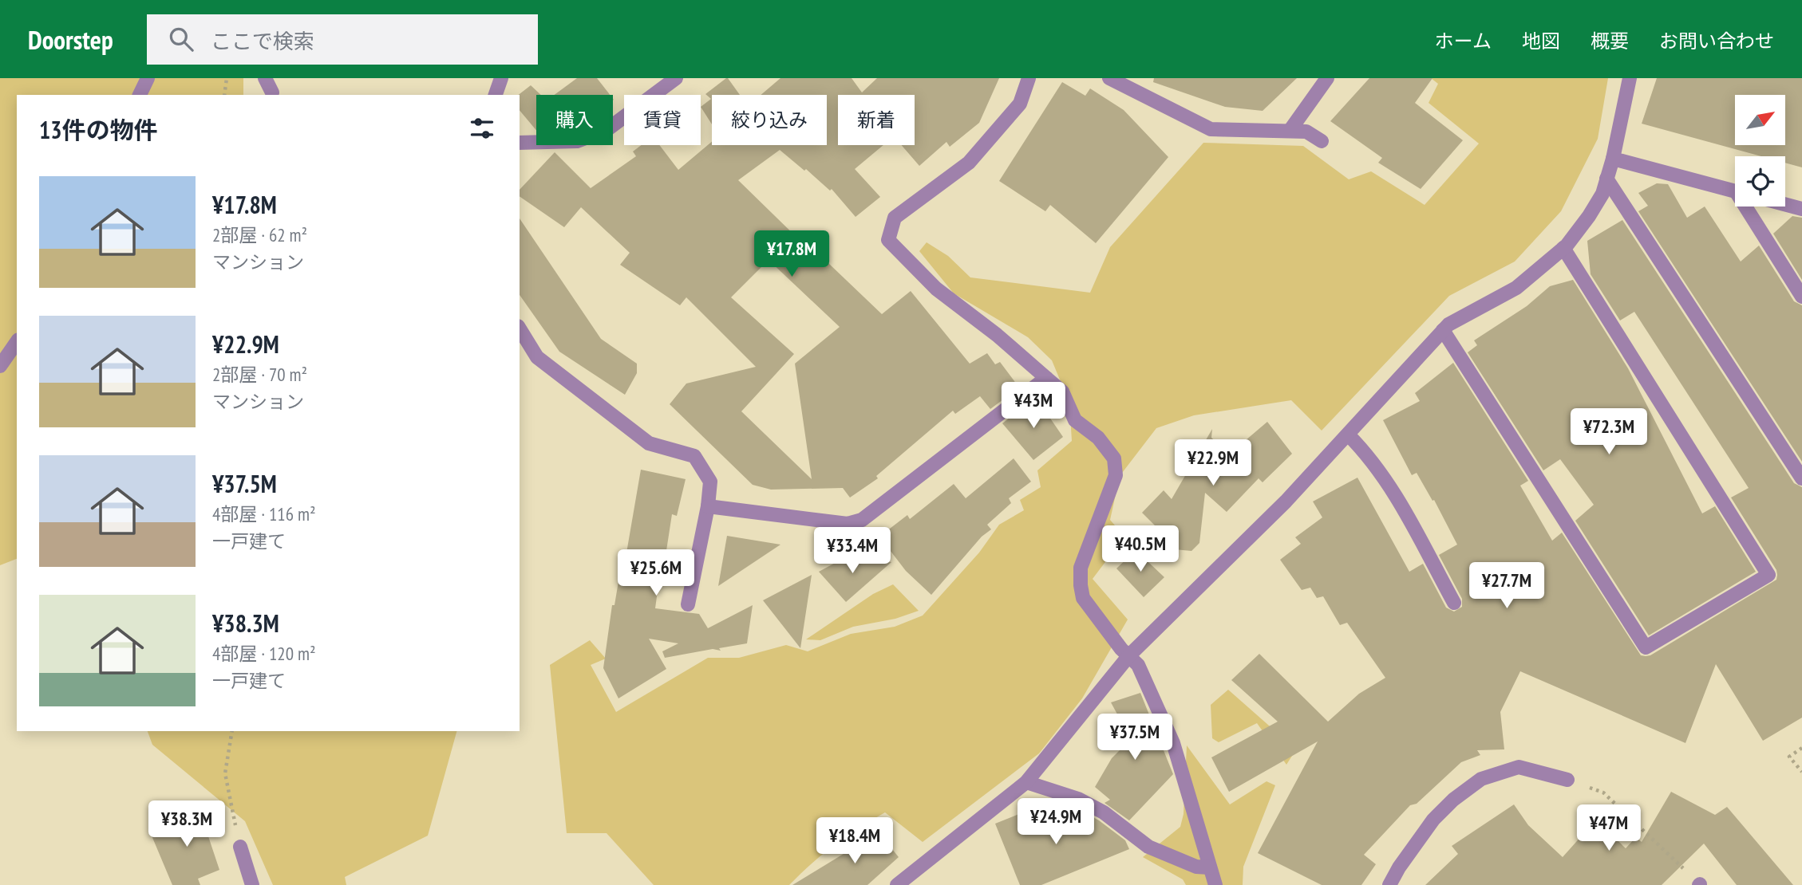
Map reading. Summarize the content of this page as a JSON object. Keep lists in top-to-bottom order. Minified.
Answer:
{"north":"top right","page":{"header":"Doorstep","search":"ここで検索","nav":["ホーム","地図","概要","お問い合わせ"],"chip":["購入","賃貸","絞り込み","新着"],"heading":"13件の物件","list":[{"name":"¥17.8M","note":"2部屋 · 62 m² · マンション"},{"name":"¥22.9M","note":"2部屋 · 70 m² · マンション"},{"name":"¥37.5M","note":"4部屋 · 116 m² · 一戸建て"},{"name":"¥38.3M","note":"4部屋 · 120 m² · 一戸建て"}],"price":["¥17.8M","¥43M","¥72.3M","¥22.9M","¥40.5M","¥33.4M","¥25.6M","¥27.7M","¥37.5M","¥24.9M","¥38.3M","¥47M","¥18.4M"]}}
